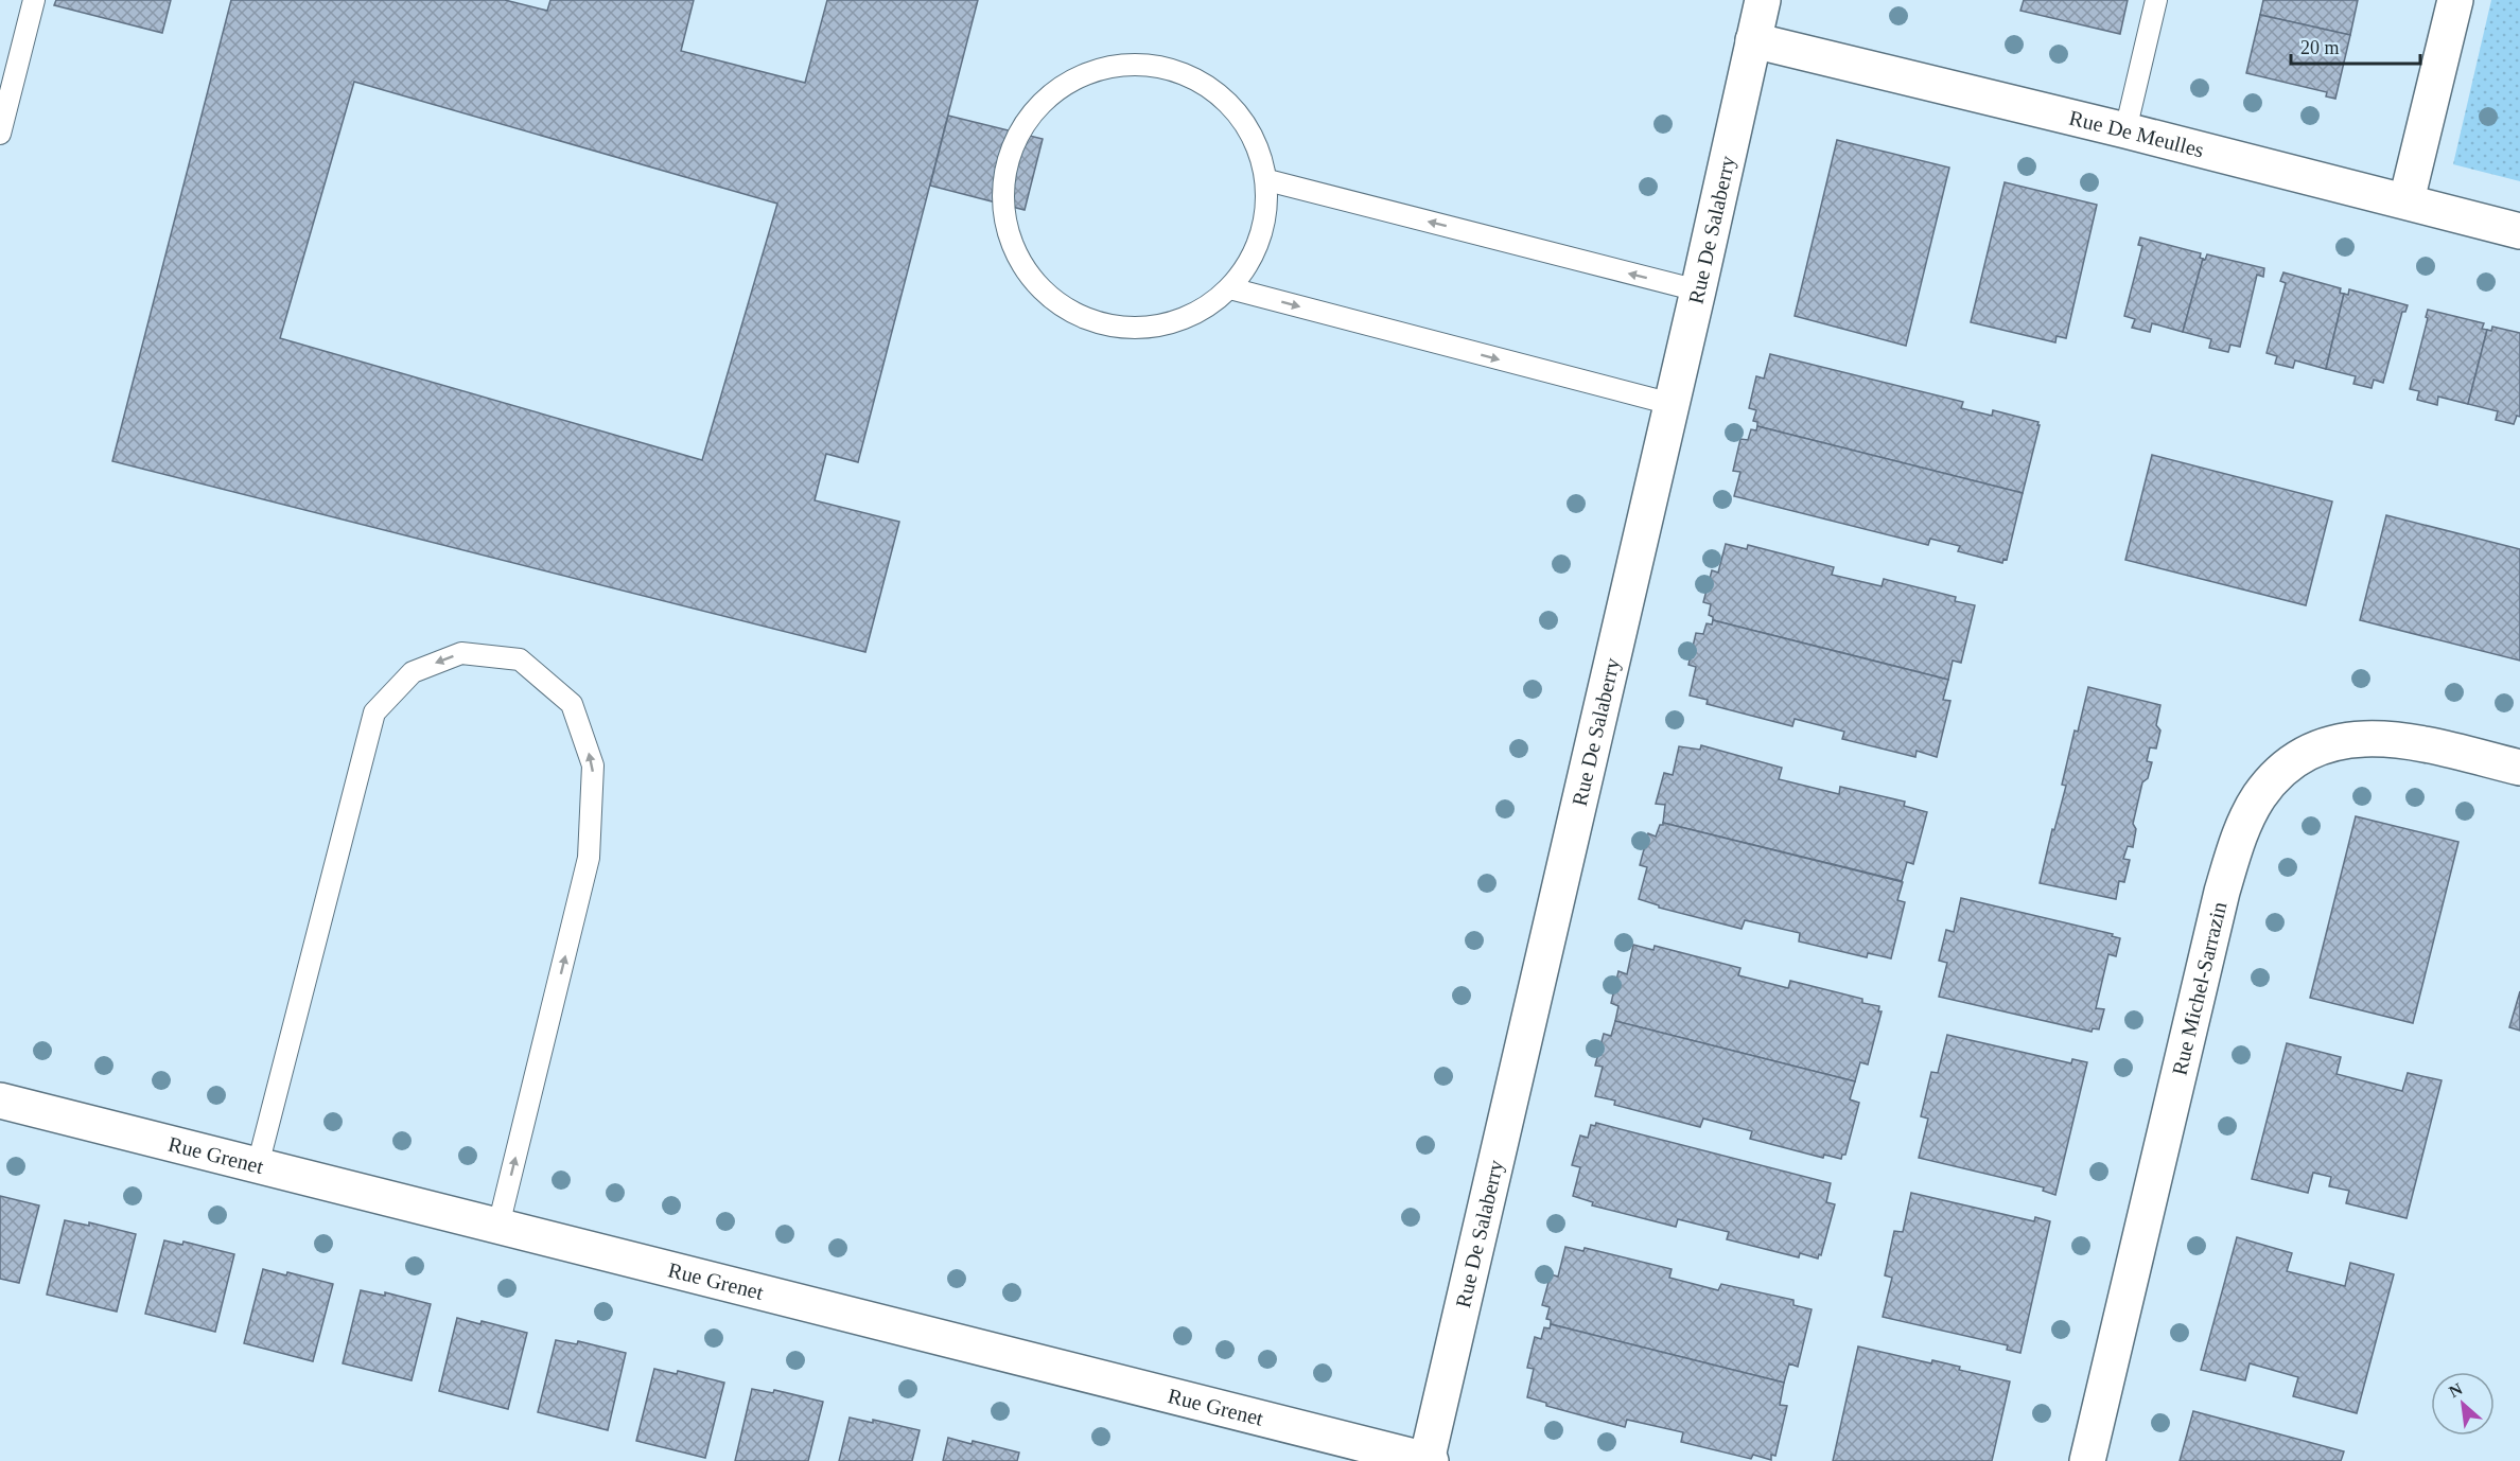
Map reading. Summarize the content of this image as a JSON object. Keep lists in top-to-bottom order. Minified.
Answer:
{"streets":{"street":["Rue De Meulles","Rue De Salaberry","Rue Michel-Sarrazin","Rue Grenet"]},"crossings":[["Rue De Meulles","Rue De Salaberry"],["Rue De Salaberry","Rue Grenet"]],"scale_bar":"20 m","north":"top left"}
